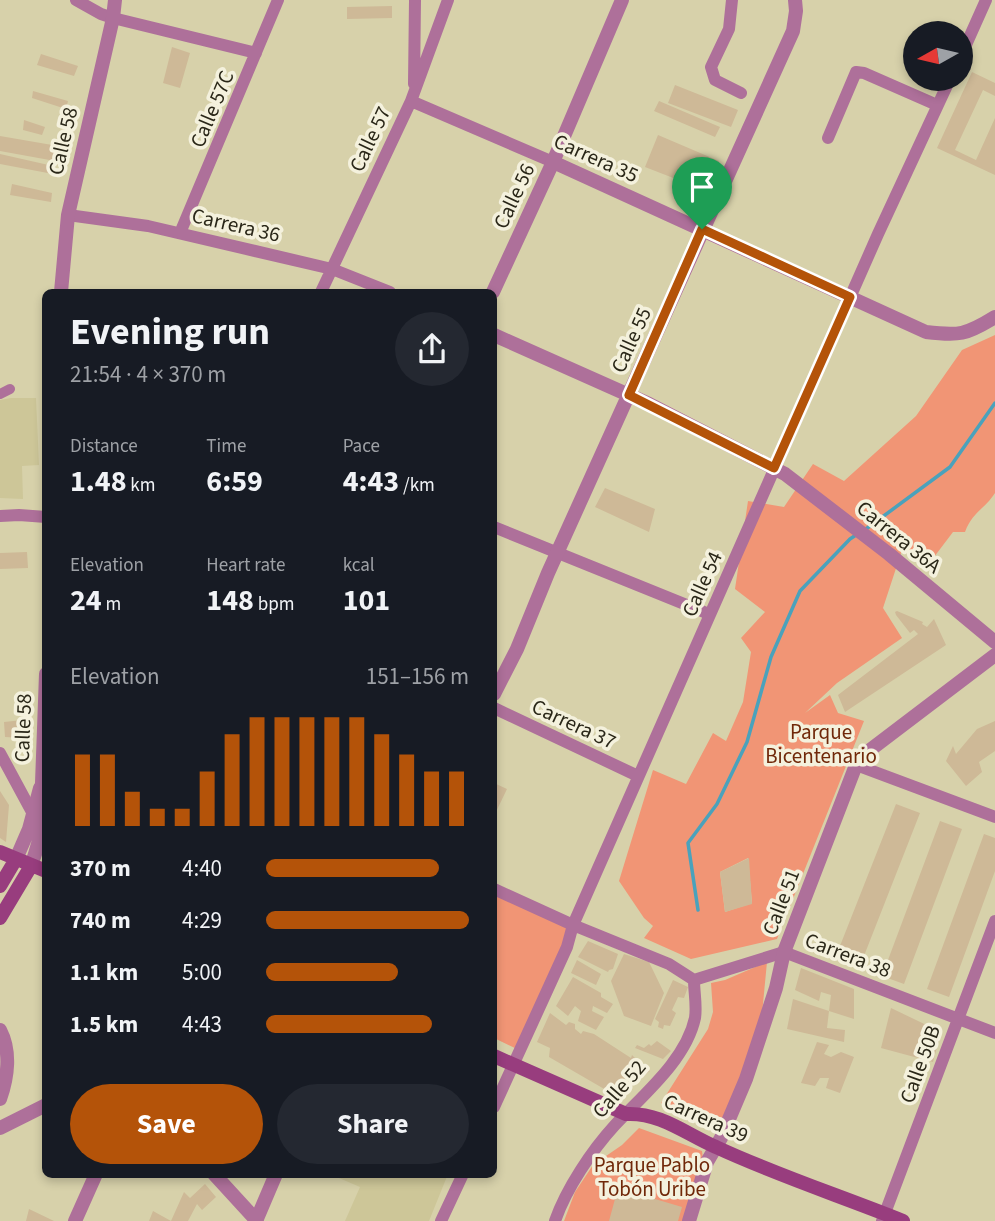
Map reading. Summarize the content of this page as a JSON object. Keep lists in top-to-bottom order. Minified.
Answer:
{"streets":{"main road":["Calle 58","Carrera 39"],"street":["Calle 57C","Calle 57","Carrera 35","Calle 56","Carrera 36","Calle 55","Carrera 36A","Calle 54","Carrera 37","Calle 51","Carrera 38","Calle 50B","Calle 52"]},"crossings":[["Calle 57C","Carrera 36"],["Calle 57","Carrera 35"],["Calle 57","Carrera 36"],["Calle 58","Carrera 36"],["Carrera 35","Calle 56"],["Carrera 35","Calle 55"],["Carrera 35","Calle 54"],["Carrera 36A","Calle 54"],["Calle 54","Carrera 37"],["Calle 54","Carrera 39"],["Calle 51","Carrera 38"],["Calle 51","Carrera 39"],["Carrera 38","Calle 50B"],["Carrera 38","Calle 52"],["Calle 50B","Carrera 39"],["Calle 52","Carrera 39"]],"parks":["Parque Bicentenario","Parque Pablo Tobón Uribe"],"north":"left","page":{"heading":["Evening run","21:54 · 4 × 370 m"],"stats":[["Distance","1.48 km"],["Time","6:59"],["Pace","4:43 /km"],["Elevation","24 m"],["Heart rate","148 bpm"],["kcal","101"]],"chart":["Elevation","151–156 m"],"list":[{"name":"370 m","note":"4:40"},{"name":"740 m","note":"4:29"},{"name":"1.1 km","note":"5:00"},{"name":"1.5 km","note":"4:43"}],"buttons":["Save","Share"]}}
